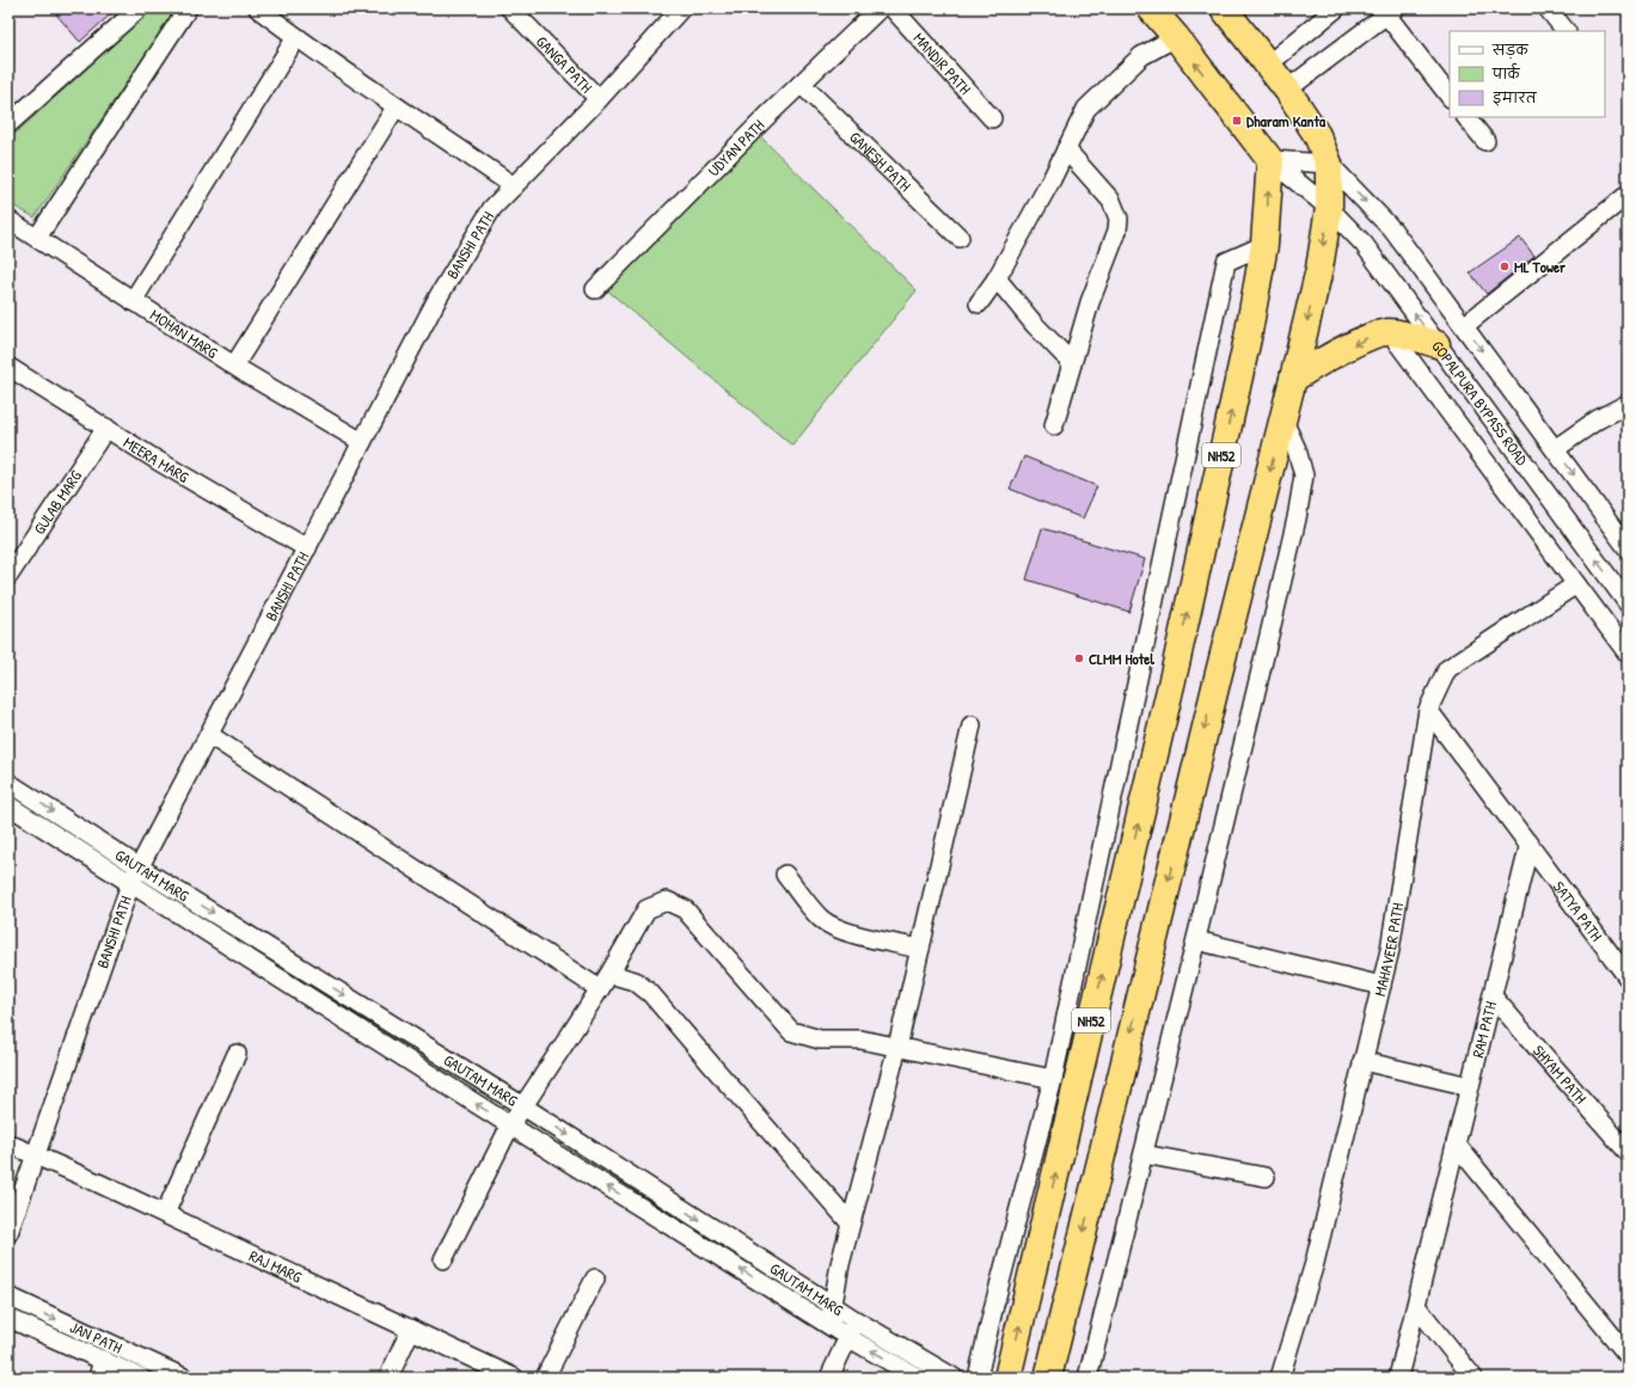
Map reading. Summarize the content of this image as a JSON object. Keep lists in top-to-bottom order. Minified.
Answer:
{"streets":{"highway":["NH52"],"street":["MANDIR PATH","GANGA PATH","UDYAN PATH","GANESH PATH","BANSHI PATH","MOHAN MARG","GOPALPURA BYPASS ROAD","MEERA MARG","GULAB MARG","GAUTAM MARG","SATYA PATH","MAHAVEER PATH","RAM PATH","SHYAM PATH","RAJ MARG","JAN PATH"]},"crossings":[["GANGA PATH","BANSHI PATH"],["UDYAN PATH","GANESH PATH"],["BANSHI PATH","MOHAN MARG"],["BANSHI PATH","MEERA MARG"],["BANSHI PATH","GAUTAM MARG"],["BANSHI PATH","RAJ MARG"],["GOPALPURA BYPASS ROAD","NH52"],["MEERA MARG","GULAB MARG"],["SATYA PATH","RAM PATH"],["RAM PATH","SHYAM PATH"]],"places":{"transit":["Dharam Kanta"],"other":["ML Tower","CLMM Hotel"]},"legend":["सड़क","पार्क","इमारत"]}
